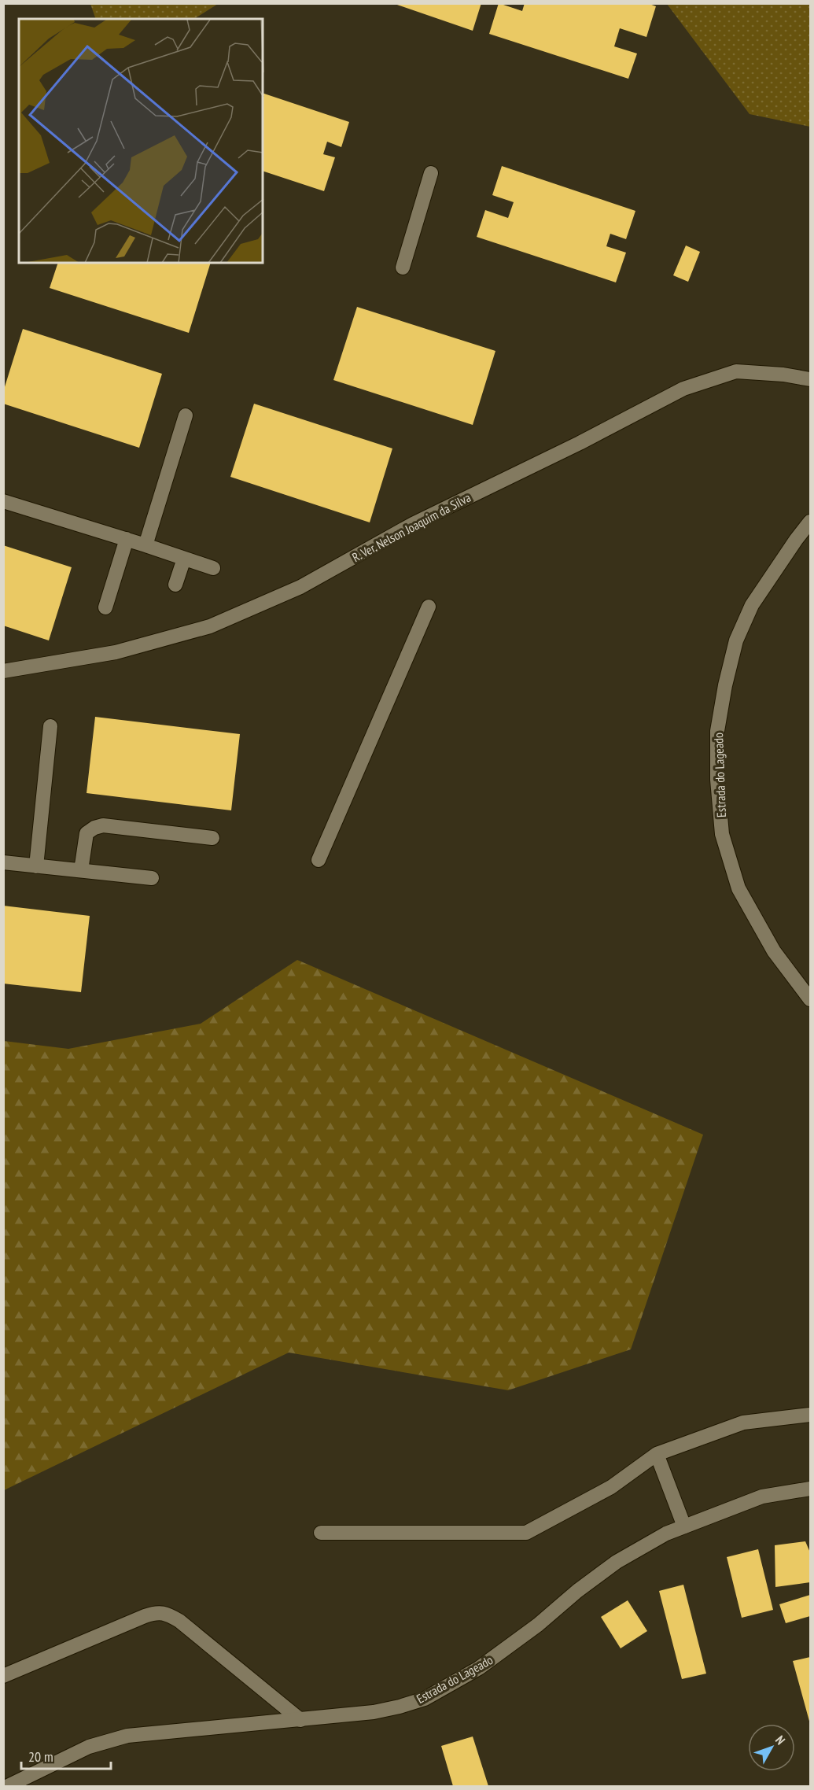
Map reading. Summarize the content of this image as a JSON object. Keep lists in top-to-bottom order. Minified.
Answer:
{"streets":{"street":["R. Ver. Nelson Joaquim da Silva","Estrada do Lageado"]},"scale_bar":"20 m","north":"top right"}
